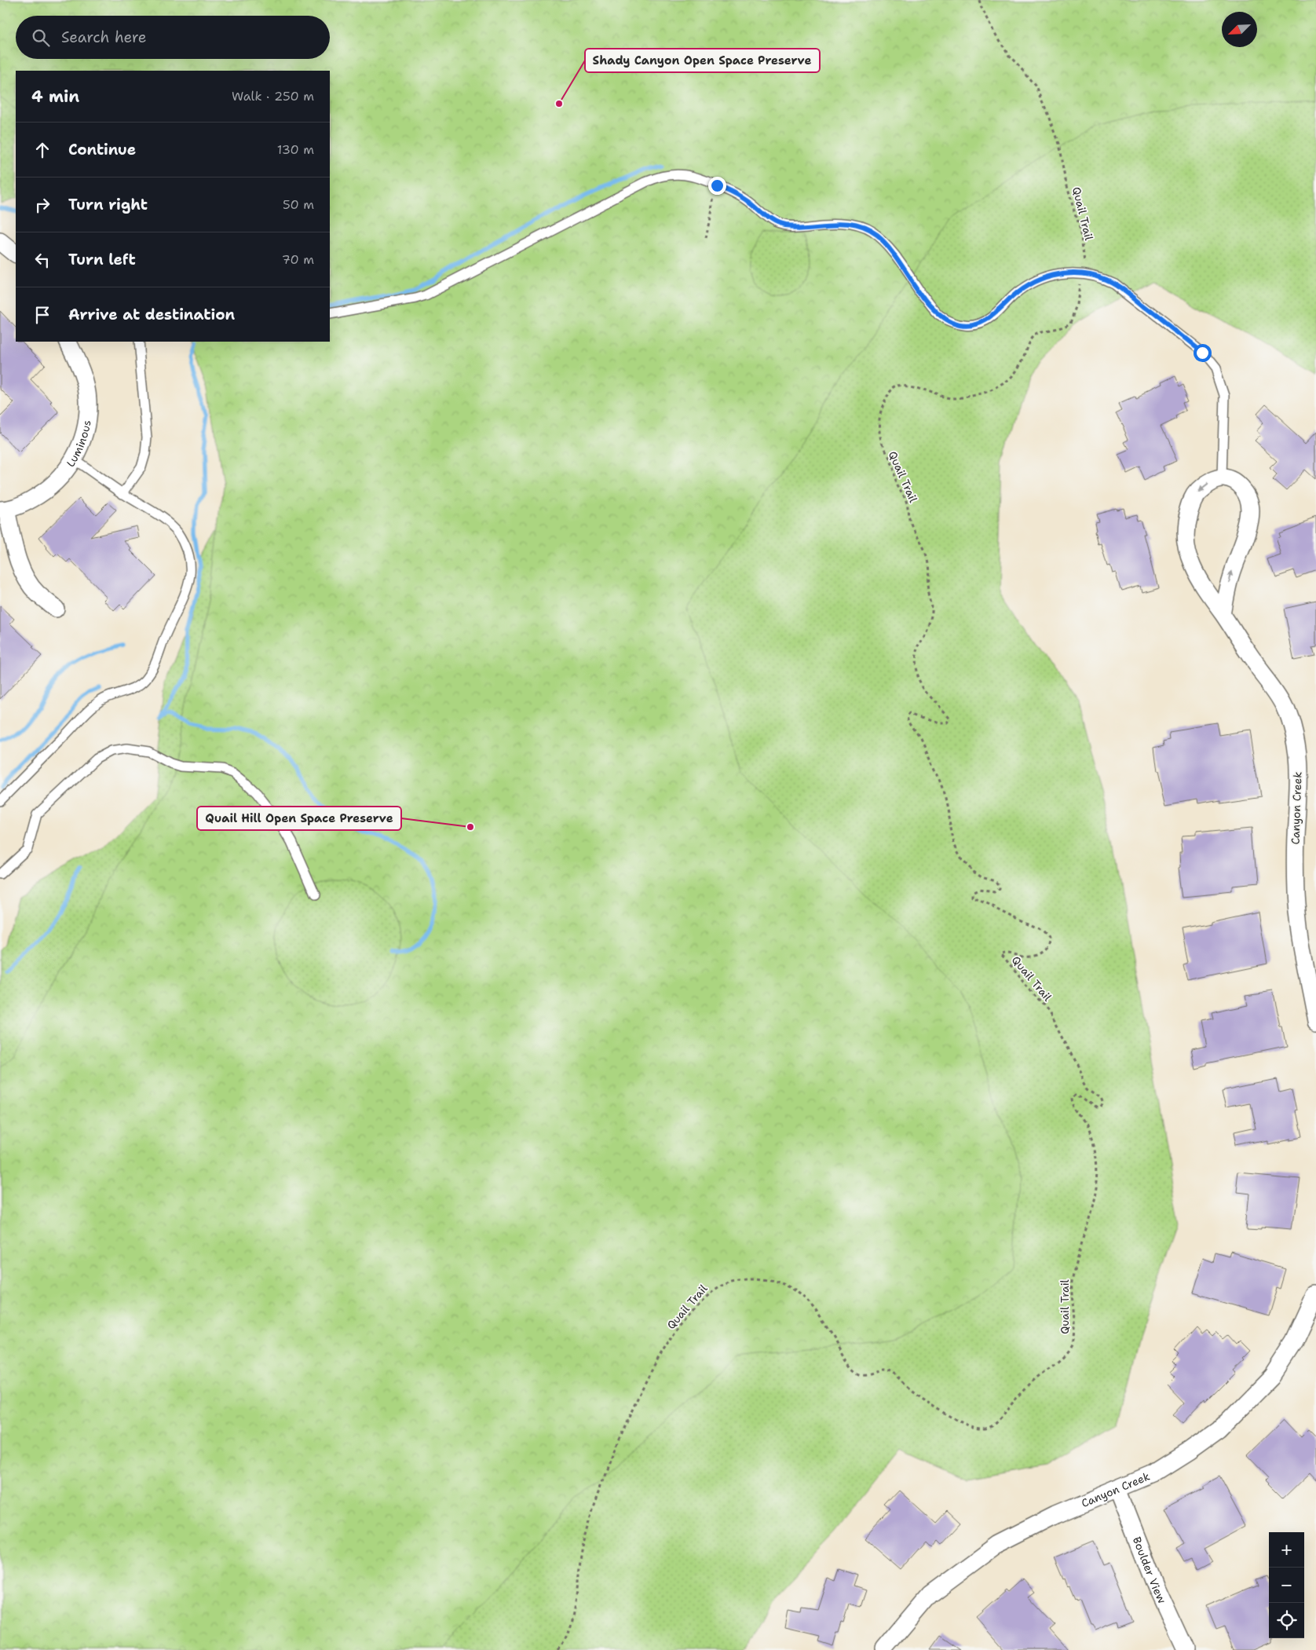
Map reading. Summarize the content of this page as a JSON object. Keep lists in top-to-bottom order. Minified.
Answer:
{"streets":{"street":["Luminous","Canyon Creek","Boulder View"],"path":["Quail Trail"]},"crossings":[["Canyon Creek","Boulder View"]],"places":["Shady Canyon Open Space Preserve","Quail Hill Open Space Preserve"],"north":"bottom left","page":{"search":"Search here","heading":["4 min","Walk · 250 m"],"list":[["Continue","130 m"],["Turn right","50 m"],["Turn left","70 m"],"Arrive at destination"],"map_buttons":["+","−"]}}
